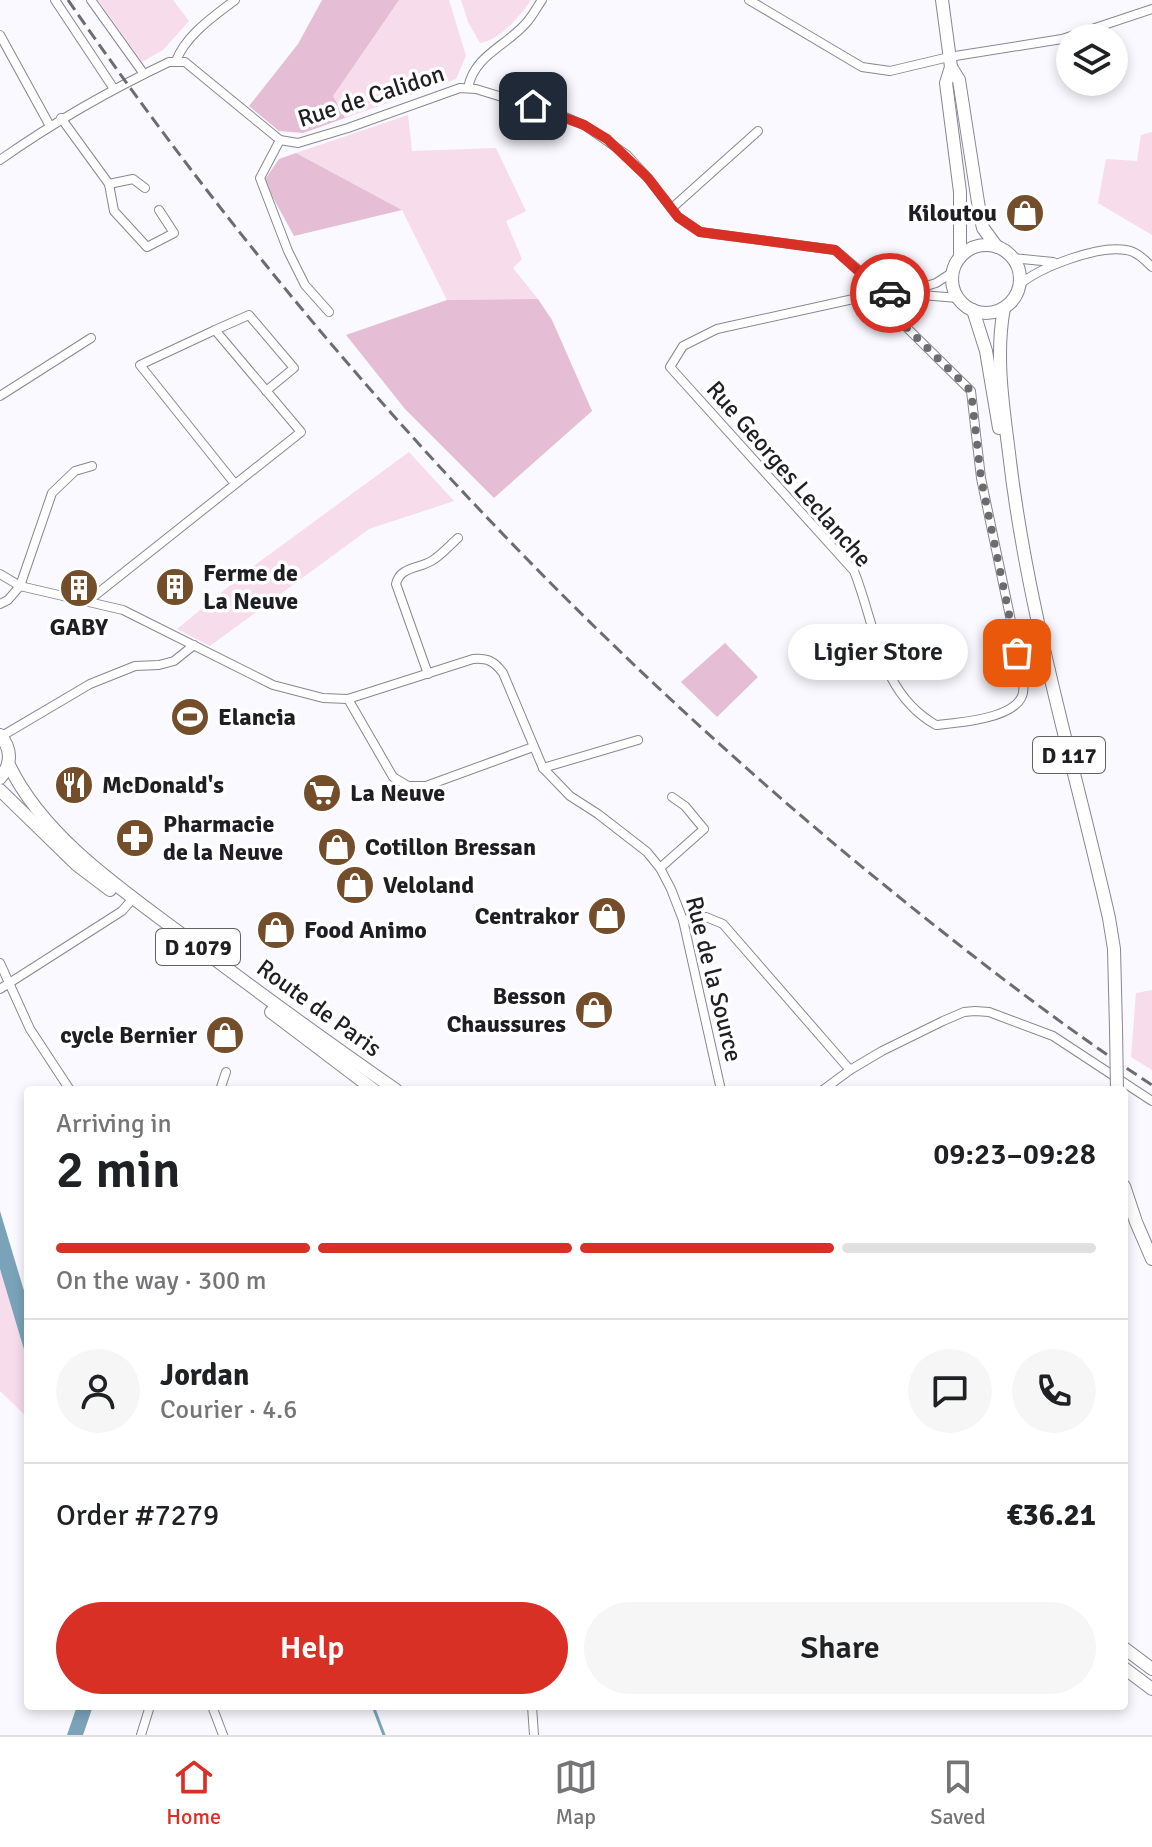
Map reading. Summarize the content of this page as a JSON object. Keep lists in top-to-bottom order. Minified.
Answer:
{"streets":{"main road":["D 117","D 1079","Route de Paris"],"street":["Rue de Calidon","Rue Georges Leclanche","Rue de la Source"]},"crossings":[["Rue de Calidon","Rue Georges Leclanche"],["Rue de Calidon","D 117"]],"places":{"shop":["Kiloutou","Cotillon Bressan","Veloland","Centrakor","Food Animo","Besson Chaussures","cycle Bernier"],"building":["Ferme de La Neuve","GABY"],"other":["Ligier Store"],"sports":["Elancia"],"restaurant":["McDonald's"],"supermarket":["La Neuve"],"pharmacy":["Pharmacie de la Neuve"]},"page":{"bubble":"Ligier Store","heading":["2 min","Arriving in","09:23–09:28"],"panel":["Jordan","Courier · 4.6","Order #7279","€36.21"],"bar":"On the way · 300 m","buttons":["Help","Share"],"tabs":["Home","Map","Saved"]}}
